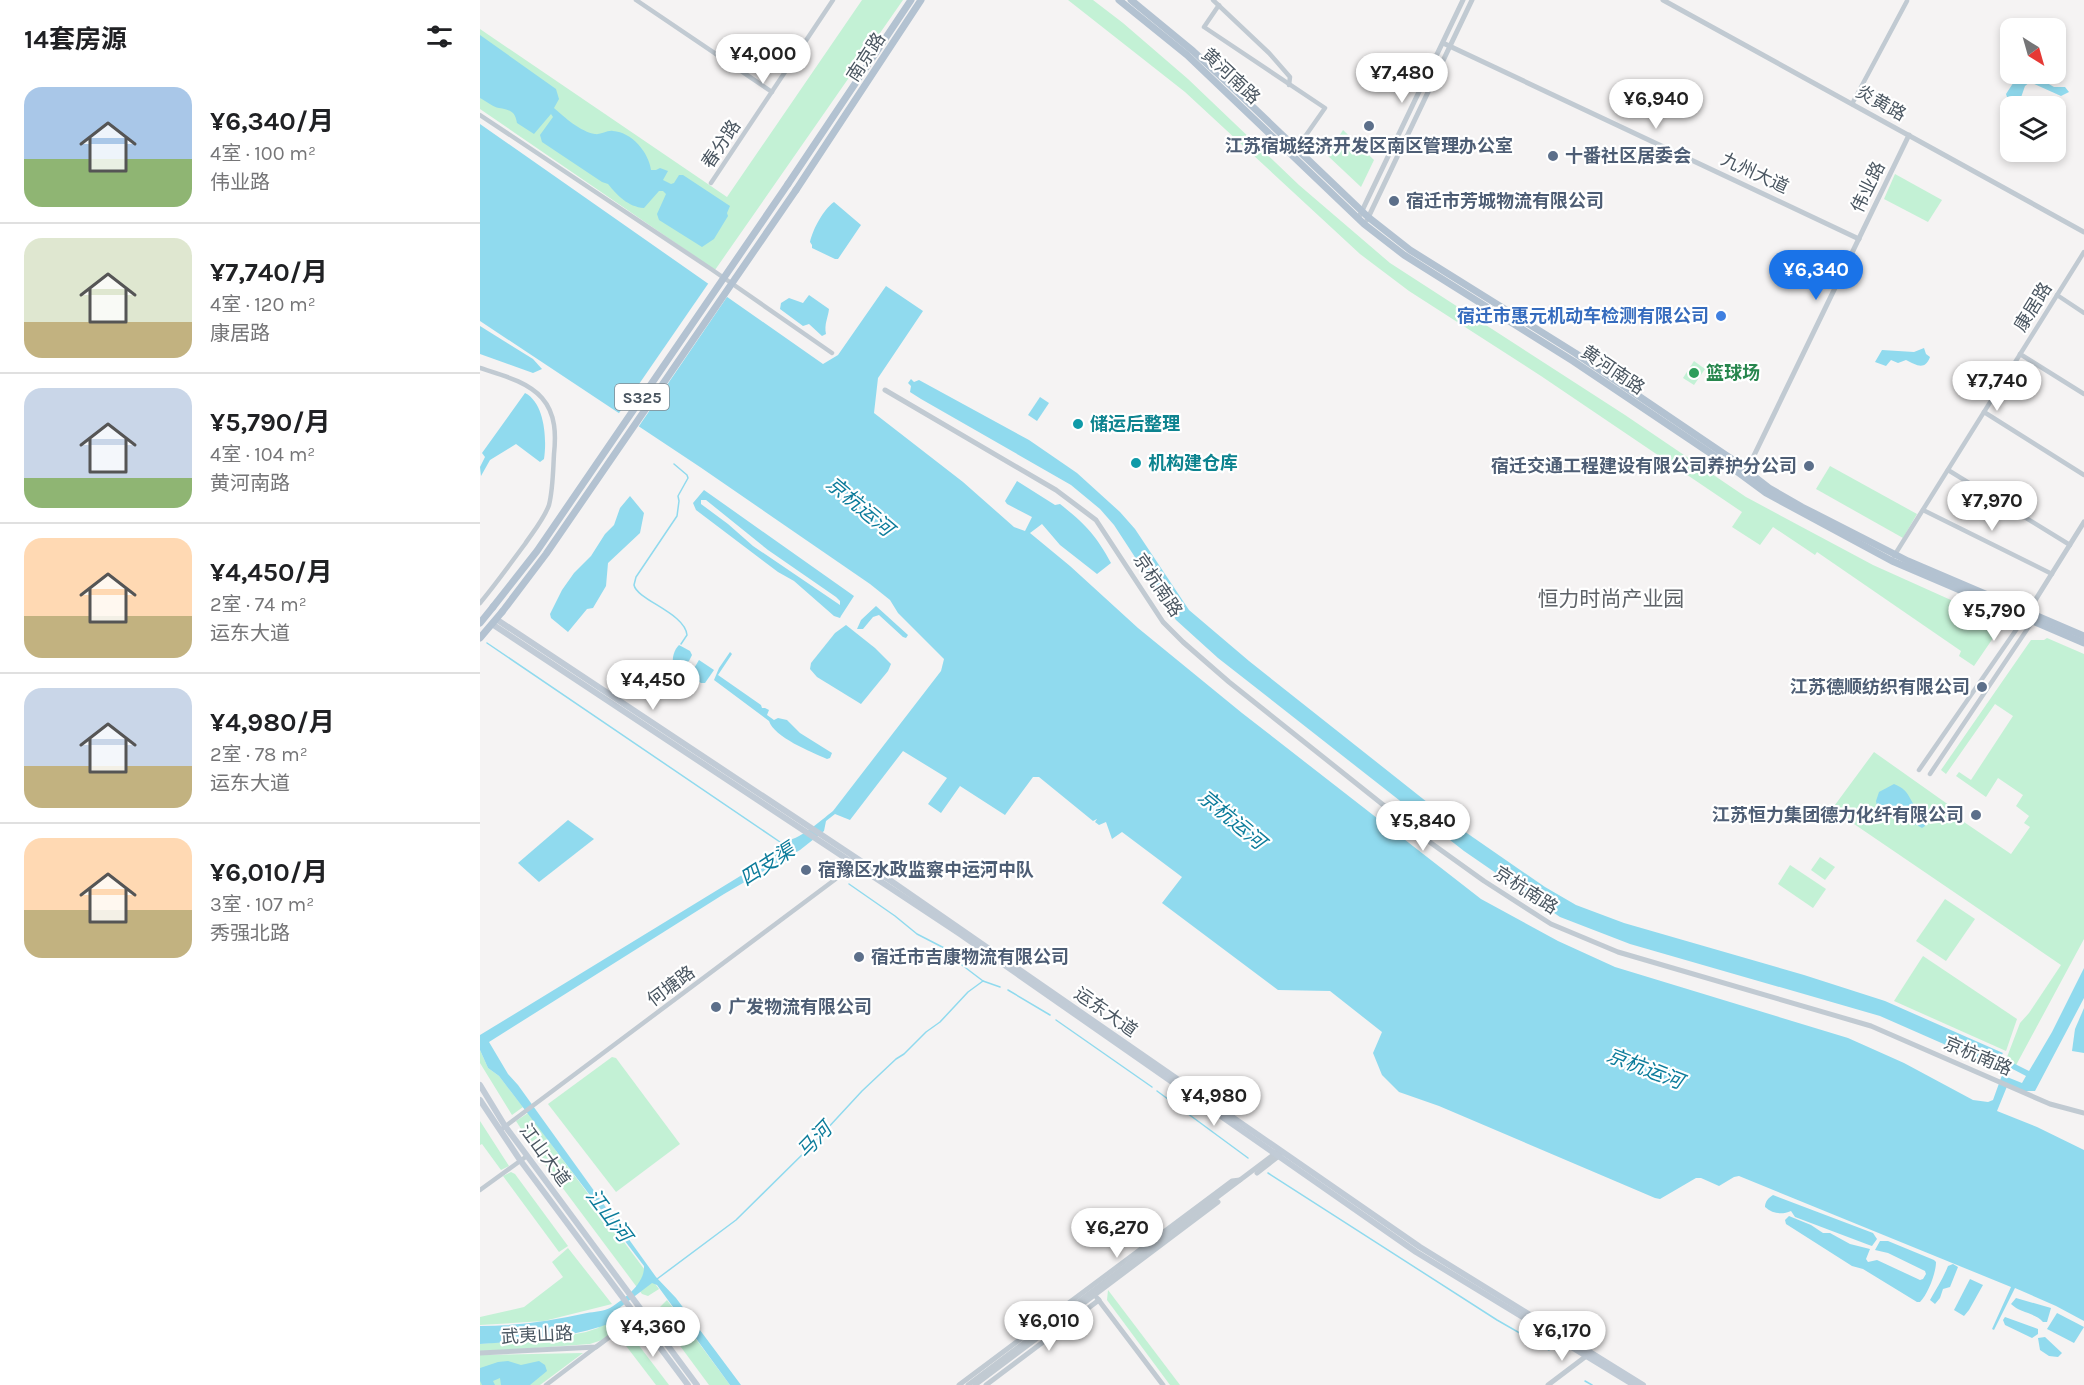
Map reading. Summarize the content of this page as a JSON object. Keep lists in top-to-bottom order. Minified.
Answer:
{"streets":{"main road":["南京路","黄河南路","S325","运东大道","江山大道"],"street":["炎黄路","春分路","九州大道","伟业路","康居路","京杭南路","何塘路","武夷山路"]},"crossings":[["南京路","S325"],["南京路","运东大道"],["黄河南路","伟业路"],["黄河南路","康居路"],["炎黄路","伟业路"],["九州大道","伟业路"],["S325","运东大道"],["何塘路","运东大道"],["何塘路","江山大道"]],"districts":["恒力时尚产业园"],"water":["京杭运河","四支渠","马河","江山河"],"places":["江苏宿城经济开发区南区管理办公室","十番社区居委会","宿迁市芳城物流有限公司","宿迁市惠元机动车检测有限公司","篮球场","储运后整理","机构建仓库","宿迁交通工程建设有限公司养护分公司","江苏德顺纺织有限公司","江苏恒力集团德力化纤有限公司","宿豫区水政监察中运河中队","宿迁市吉康物流有限公司","广发物流有限公司"],"north":"bottom right","page":{"heading":"14套房源","price":["¥4,000","¥7,480","¥6,940","¥6,340","¥7,740","¥7,970","¥5,790","¥4,450","¥5,840","¥4,980","¥6,270","¥6,010","¥4,360","¥6,170"],"list":[{"name":"¥6,340/月","note":"4室 · 100 m² · 伟业路"},{"name":"¥7,740/月","note":"4室 · 120 m² · 康居路"},{"name":"¥5,790/月","note":"4室 · 104 m² · 黄河南路"},{"name":"¥4,450/月","note":"2室 · 74 m² · 运东大道"},{"name":"¥4,980/月","note":"2室 · 78 m² · 运东大道"},{"name":"¥6,010/月","note":"3室 · 107 m² · 秀强北路"}]}}
